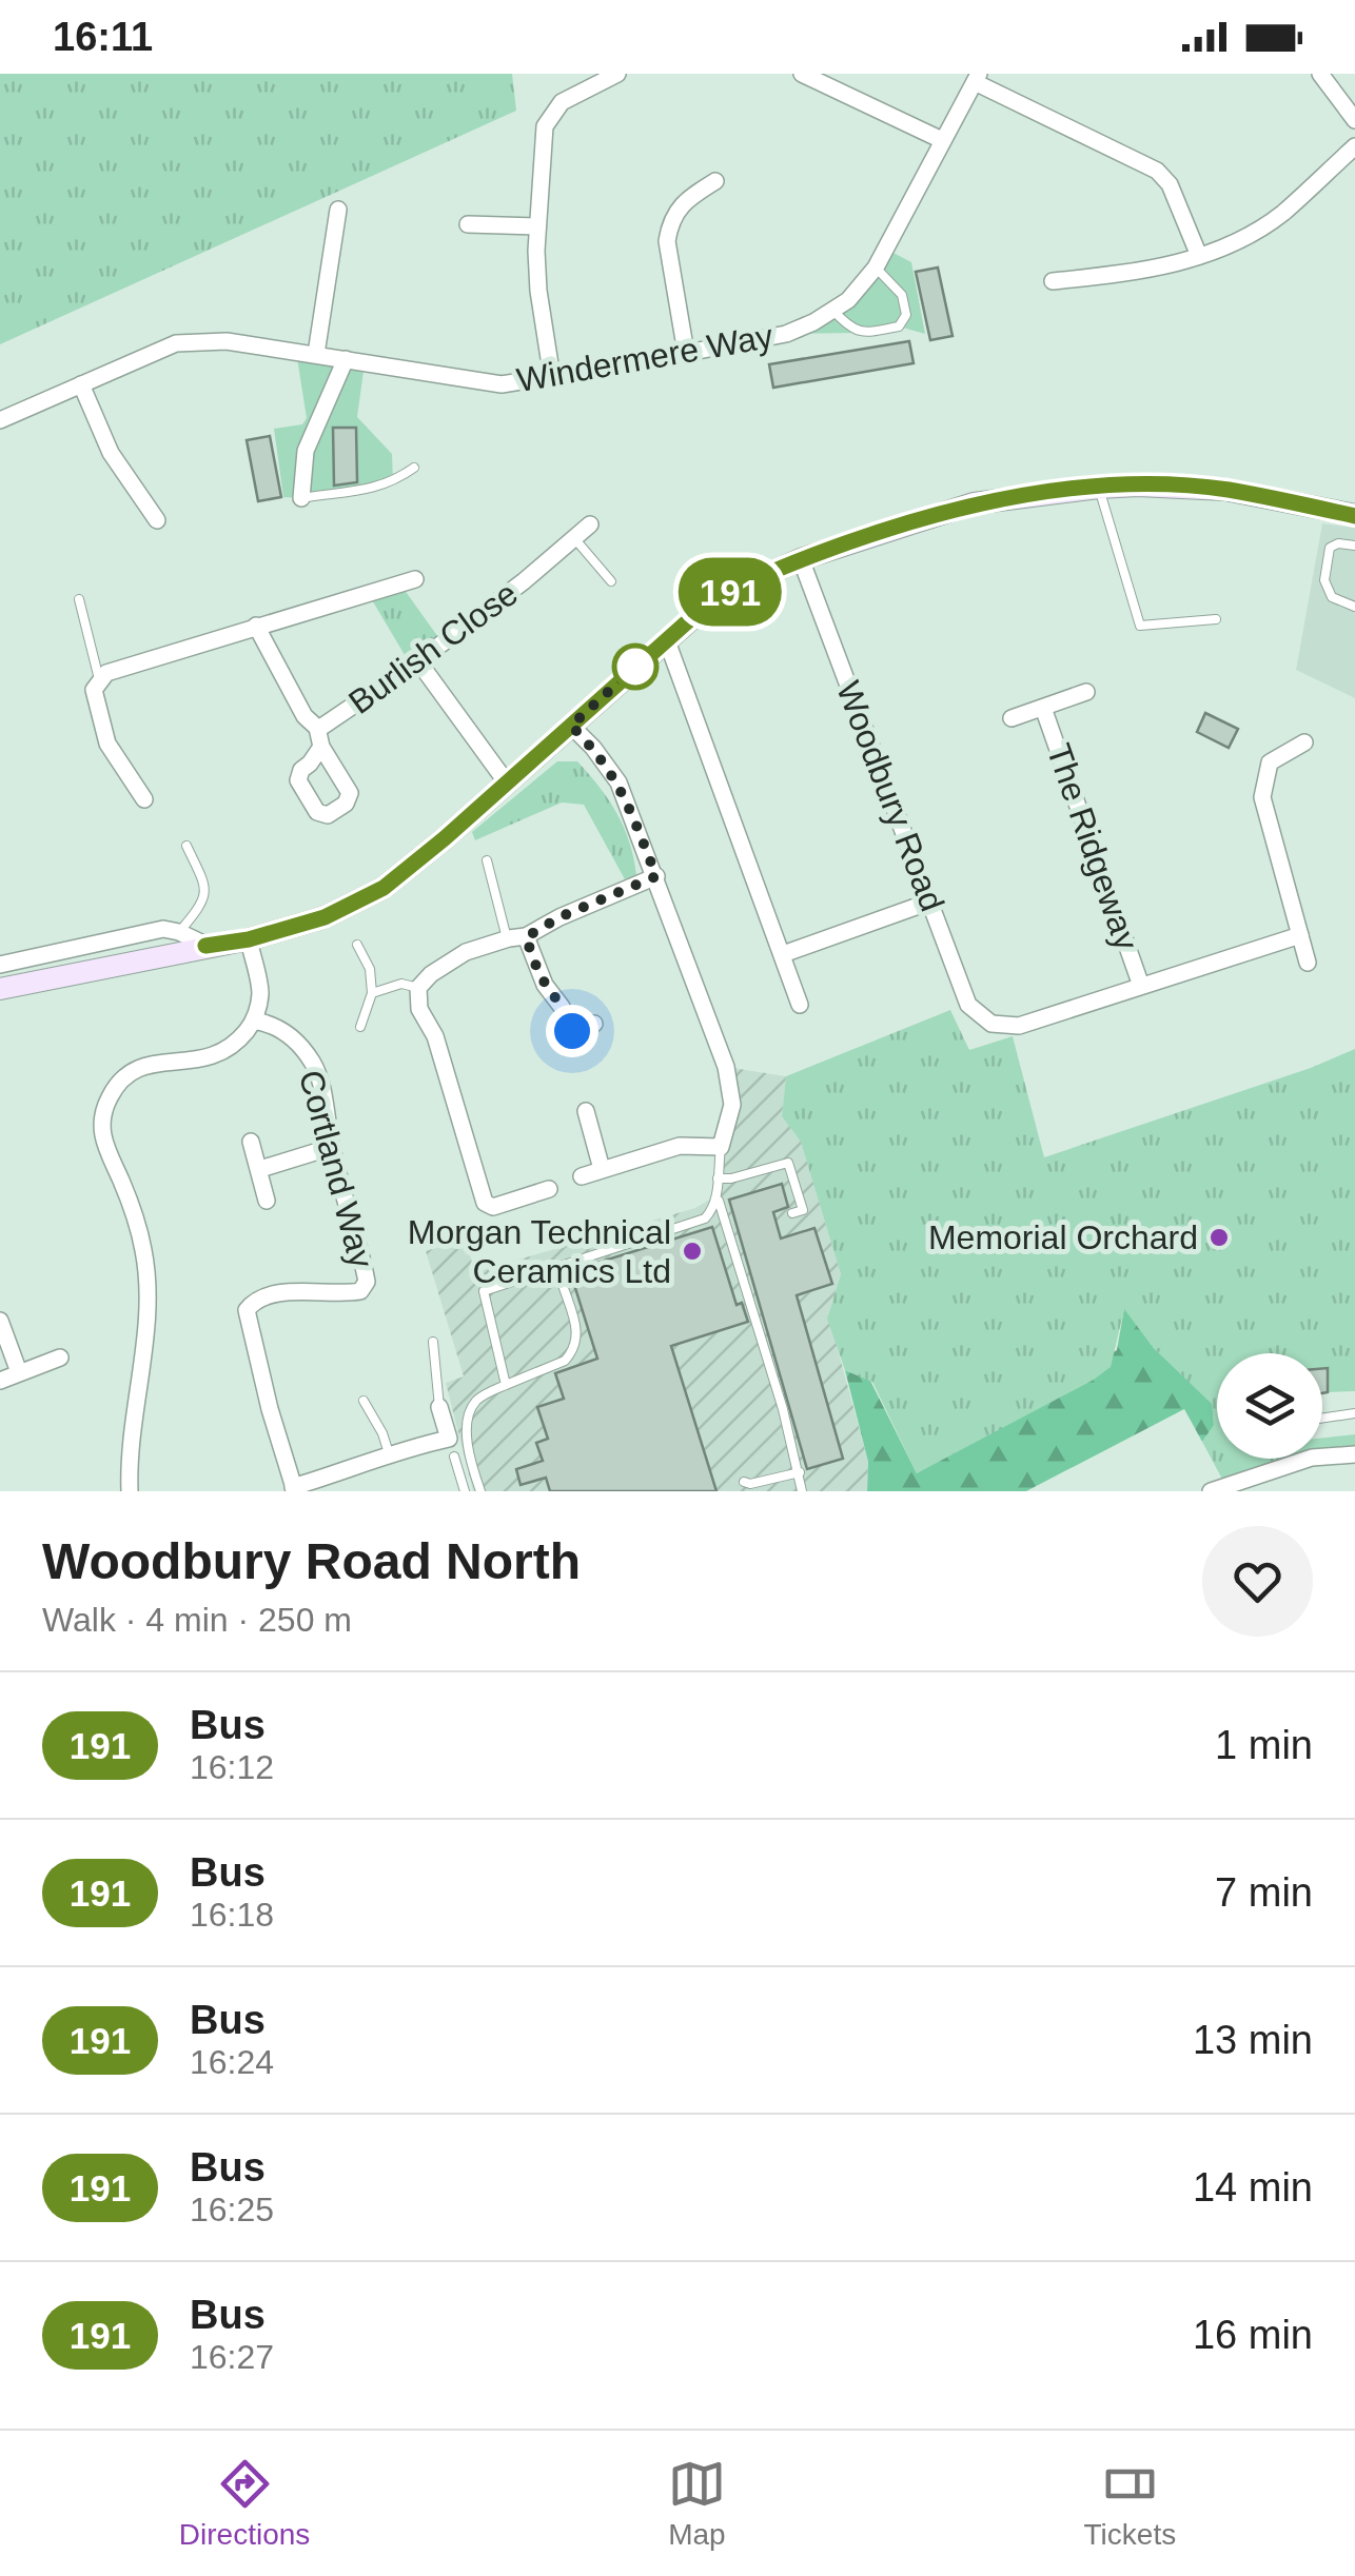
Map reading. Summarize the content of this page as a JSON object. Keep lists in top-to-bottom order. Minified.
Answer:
{"streets":{"street":["Windermere Way","Burlish Close","Woodbury Road","The Ridgeway","Cortland Way"]},"crossings":[["Woodbury Road","The Ridgeway"]],"places":["Memorial Orchard","Morgan Technical Ceramics Ltd"],"lines":["bus line 191"],"page":{"status":"16:11","on_map":"191","heading":["Woodbury Road North","Walk · 4 min · 250 m"],"list":[{"mark":"191","name":"Bus","note":"16:12","value":"1 min"},{"mark":"191","name":"Bus","note":"16:18","value":"7 min"},{"mark":"191","name":"Bus","note":"16:24","value":"13 min"},{"mark":"191","name":"Bus","note":"16:25","value":"14 min"},{"mark":"191","name":"Bus","note":"16:27","value":"16 min"}],"tabs":["Directions","Map","Tickets"]}}
